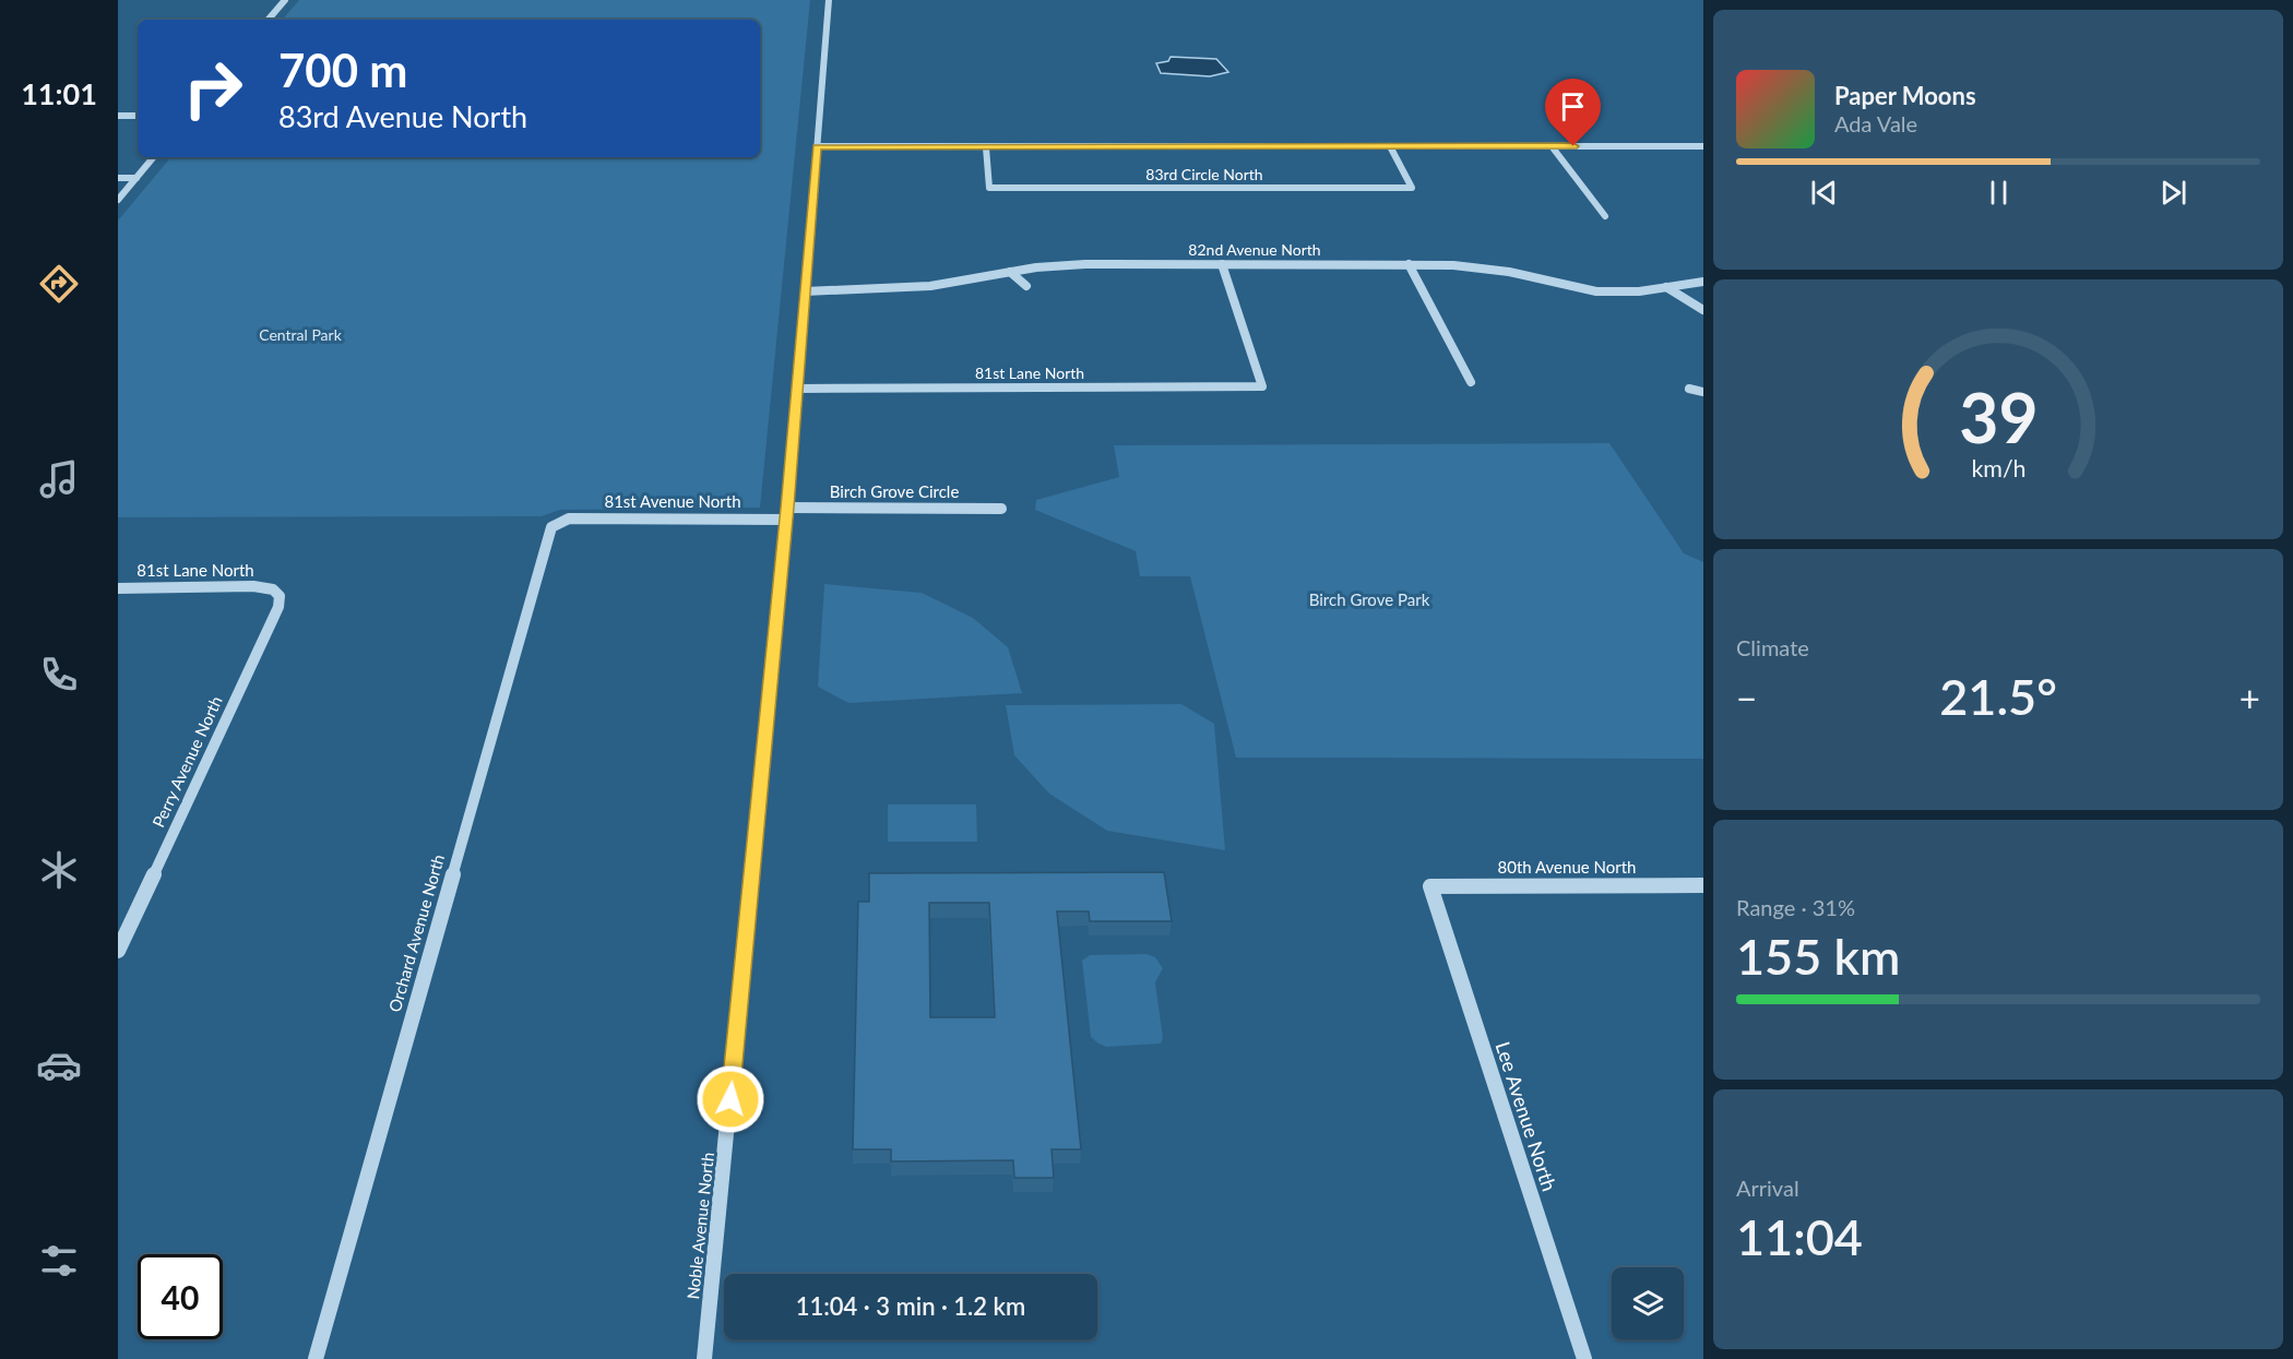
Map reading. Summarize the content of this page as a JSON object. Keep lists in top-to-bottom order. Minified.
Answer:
{"streets":{"street":["83rd Circle North","82nd Avenue North","81st Lane North","Birch Grove Circle","81st Avenue North","Perry Avenue North","80th Avenue North","Orchard Avenue North","Lee Avenue North","Noble Avenue North"]},"crossings":[["82nd Avenue North","81st Lane North"],["82nd Avenue North","Noble Avenue North"],["81st Lane North","Perry Avenue North"],["81st Lane North","Noble Avenue North"],["Birch Grove Circle","81st Avenue North"],["Birch Grove Circle","Noble Avenue North"],["81st Avenue North","Orchard Avenue North"],["81st Avenue North","Noble Avenue North"],["80th Avenue North","Lee Avenue North"]],"parks":["Central Park","Birch Grove Park"],"page":{"tabs":"11:01","turn":["700 m","83rd Avenue North"],"song":["Paper Moons","Ada Vale"],"tile":["Climate",["Range · 31%","155 km"],["Arrival","11:04"]],"heat":["−","21.5°","+"],"limit":"40","trip":"11:04 · 3 min · 1.2 km","gauge":["39","km/h"]}}
